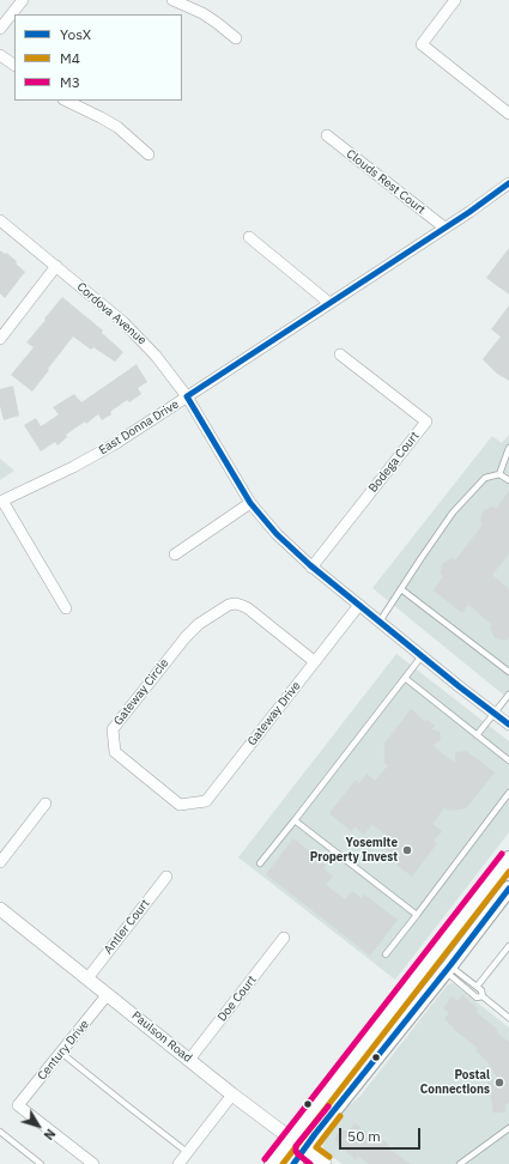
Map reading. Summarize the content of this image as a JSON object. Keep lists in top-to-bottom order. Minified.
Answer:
{"streets":{"street":["Clouds Rest Court","Cordova Avenue","East Donna Drive","Bodega Court","Gateway Circle","Gateway Drive","Antler Court","Doe Court","Paulson Road","Century Drive"]},"crossings":[["Clouds Rest Court","East Donna Drive"],["Cordova Avenue","East Donna Drive"],["Cordova Avenue","Bodega Court"],["Cordova Avenue","Gateway Drive"],["Gateway Circle","Gateway Drive"],["Antler Court","Paulson Road"],["Doe Court","Paulson Road"],["Paulson Road","Century Drive"]],"places":["Yosemite Property Invest","Postal Connections"],"lines":["transit line YosX","transit line M3","transit line M4"],"legend":["YosX","M4","M3"],"scale_bar":"50 m","north":"bottom right"}
